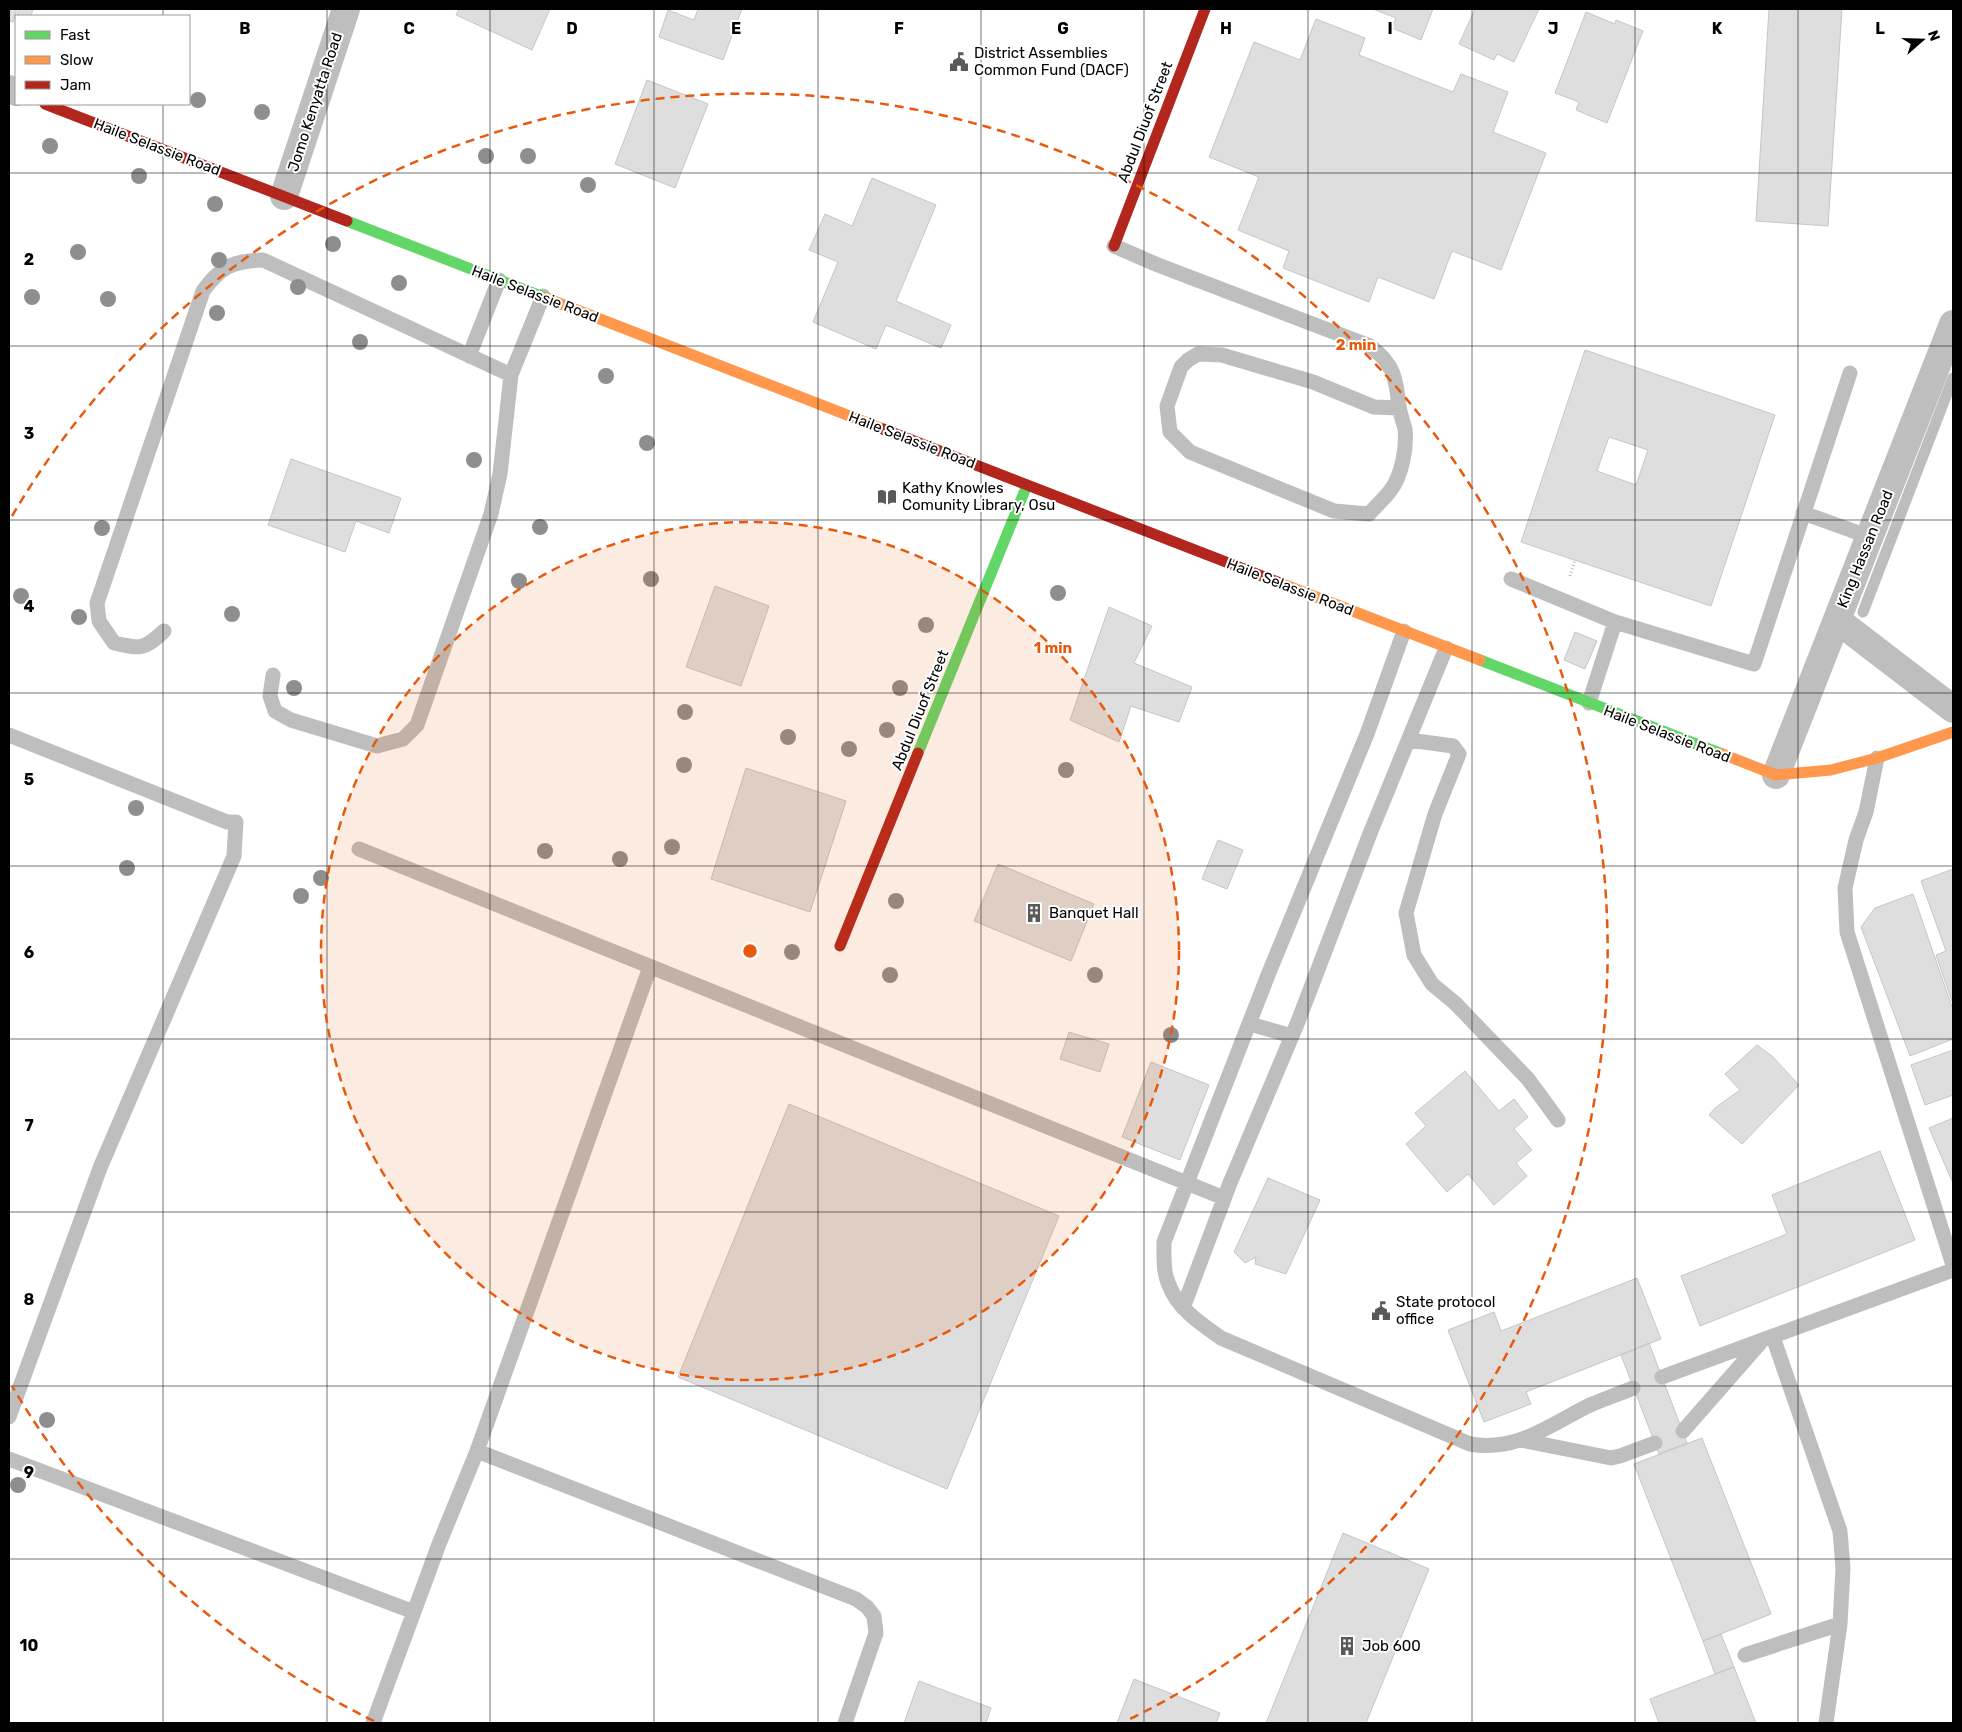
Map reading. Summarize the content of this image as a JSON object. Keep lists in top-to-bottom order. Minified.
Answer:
{"streets":{"street":["Jomo Kenyatta Road","Abdul Diuof Street","Haile Selassie Road","King Hassan Road"]},"crossings":[["Jomo Kenyatta Road","Haile Selassie Road"],["Abdul Diuof Street","Haile Selassie Road"],["Haile Selassie Road","King Hassan Road"]],"places":{"public building":["District Assemblies Common Fund (DACF)","State protocol office"],"library":["Kathy Knowles Comunity Library, Osu"],"building":["Banquet Hall","Job 600"]},"legend":["Fast","Slow","Jam"],"north":"right","grid":{"columns":["B","C","D","E","F","G","H","I","J","K","L"],"rows":["2","3","4","5","6","7","8","9","10"]},"rings":["2 min","1 min"]}
